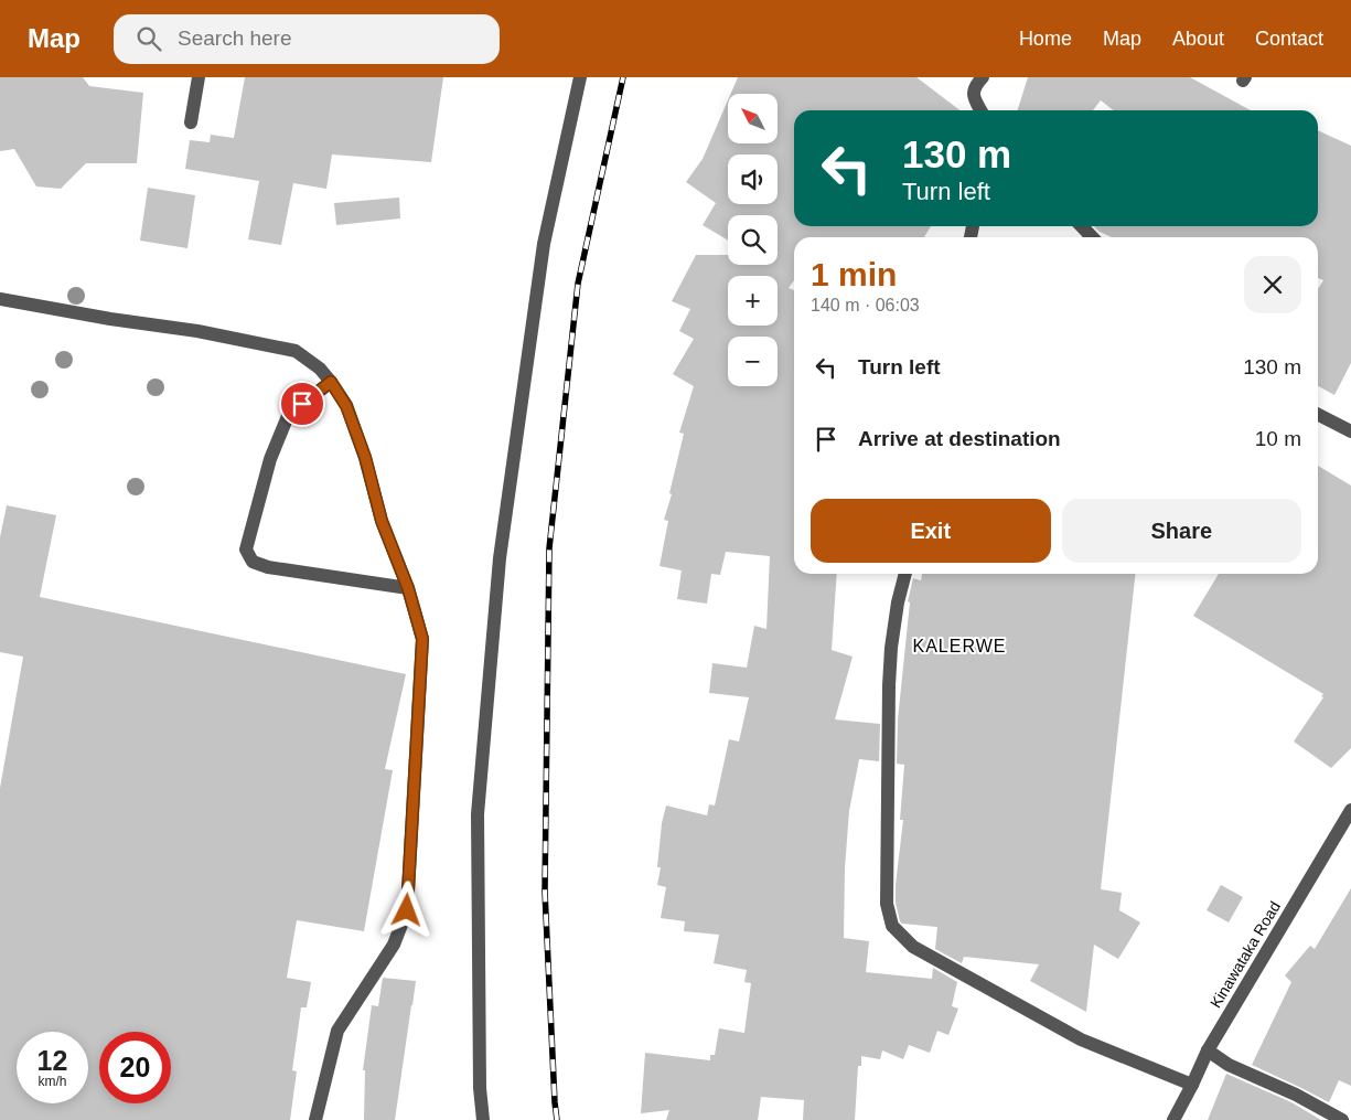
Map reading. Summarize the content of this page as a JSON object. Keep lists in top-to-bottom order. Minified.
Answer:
{"streets":{"street":["Kinawataka Road"]},"districts":["KALERWE"],"north":"top left","page":{"header":"Map","search":"Search here","nav":["Home","Map","About","Contact"],"map_buttons":["+","−"],"turn":["130 m","Turn left"],"heading":["1 min","140 m · 06:03"],"list":[{"name":"Turn left","value":"130 m"},{"name":"Arrive at destination","value":"10 m"}],"buttons":["Exit","Share"],"speed":"12 km/h","limit":"20"}}
